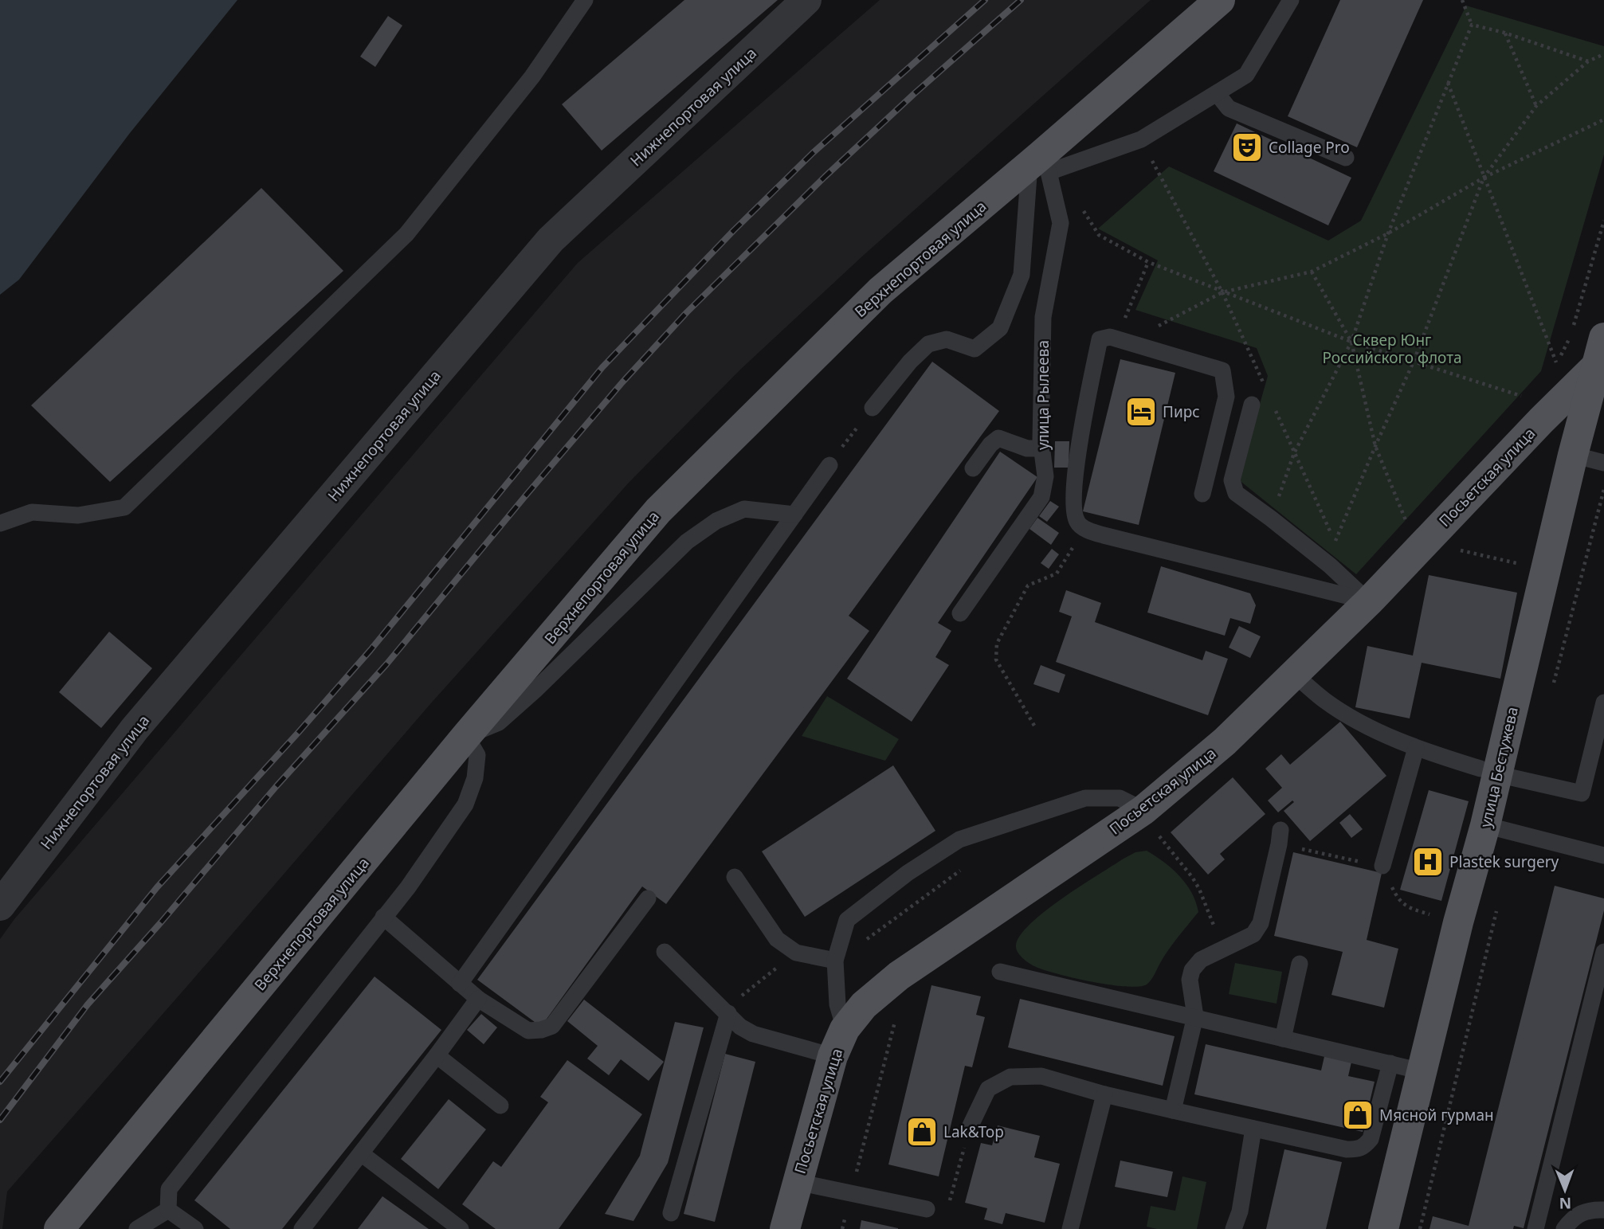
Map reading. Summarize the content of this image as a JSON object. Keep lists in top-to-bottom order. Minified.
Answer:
{"streets":{"main road":["Верхнепортовая улица","Посьетская улица","улица Бестужева"],"street":["Нижнепортовая улица"],"lane":["улица Рылеева"]},"crossings":[["Верхнепортовая улица","улица Рылеева"],["Посьетская улица","улица Бестужева"]],"parks":["Сквер Юнг Российского флота"],"places":{"theatre":["Collage Pro"],"hotel":["Пирс"],"hospital":["Plastek surgery"],"shop":["Мясной гурман","Lak&Top"]},"north":"bottom"}
